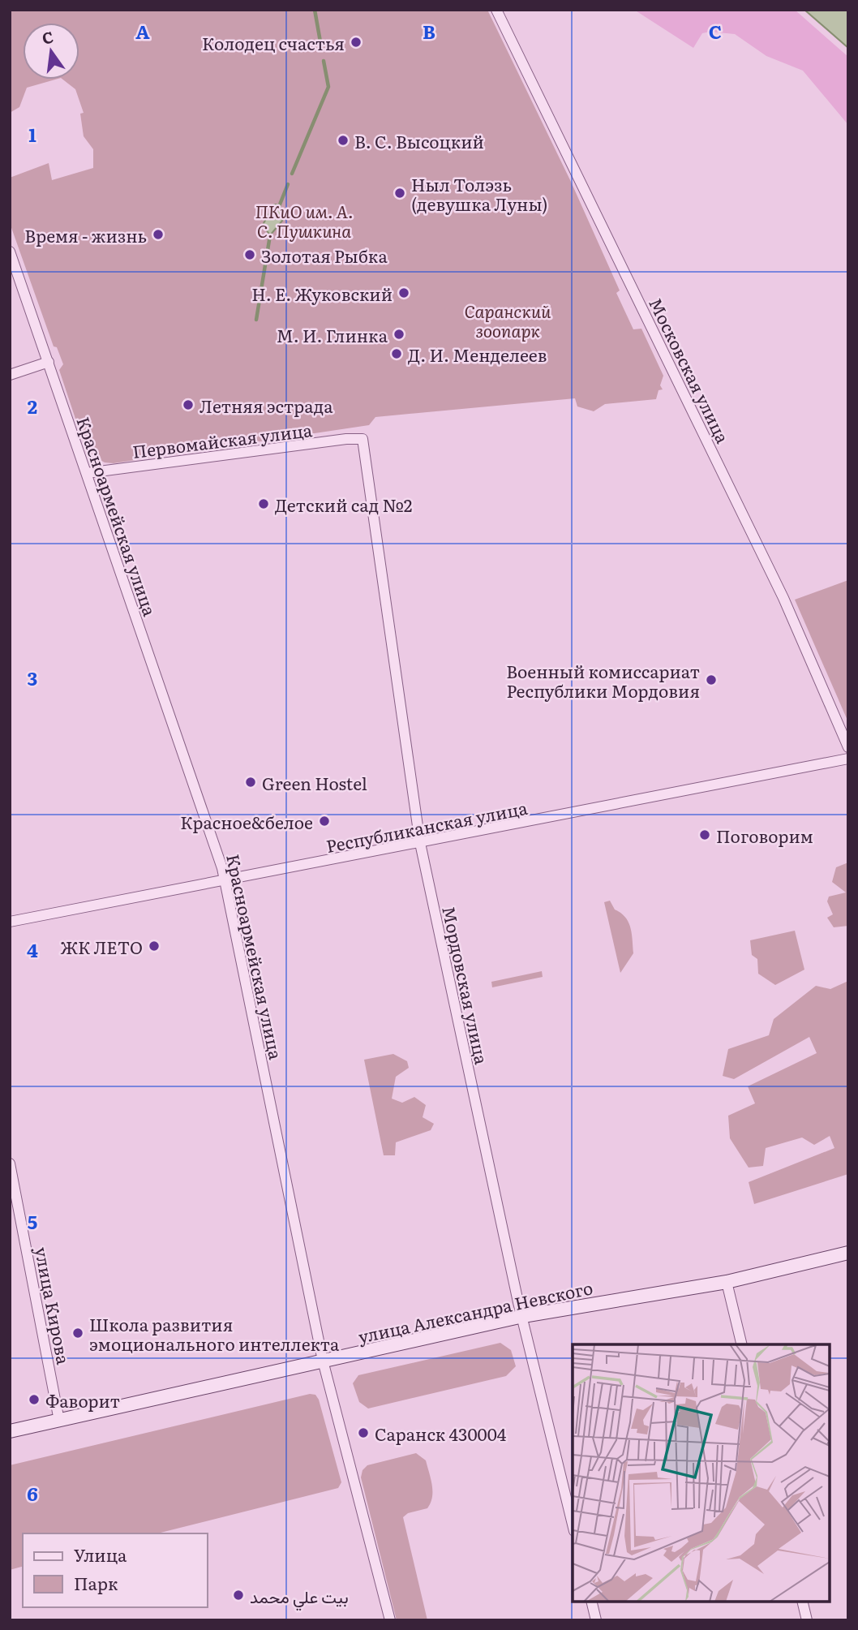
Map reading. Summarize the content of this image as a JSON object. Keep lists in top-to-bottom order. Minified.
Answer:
{"streets":{"main road":["улица Александра Невского"],"street":["Московская улица","Первомайская улица","Красноармейская улица","Республиканская улица","Мордовская улица","улица Кирова"]},"crossings":[["Первомайская улица","Красноармейская улица"],["Первомайская улица","Мордовская улица"],["Красноармейская улица","Республиканская улица"],["Красноармейская улица","улица Александра Невского"],["Республиканская улица","Мордовская улица"],["Мордовская улица","улица Александра Невского"],["улица Кирова","улица Александра Невского"]],"parks":["ПКиО им. А. С. Пушкина","Саранский зоопарк"],"places":["Колодец счастья","В. С. Высоцкий","Ныл Толэзь (девушка Луны)","Время - жизнь","Золотая Рыбка","Н. Е. Жуковский","М. И. Глинка","Д. И. Менделеев","Летняя эстрада","Детский сад №2","Военный комиссариат Республики Мордовия","Green Hostel","Красное&белое","Поговорим","ЖК ЛЕТО","Школа развития эмоционального интеллекта","Фаворит","Саранск 430004","بيت علي محمد"],"legend":["Улица","Парк"],"north":"top","grid":{"columns":["A","B","C"],"rows":["1","2","3","4","5","6"]}}
